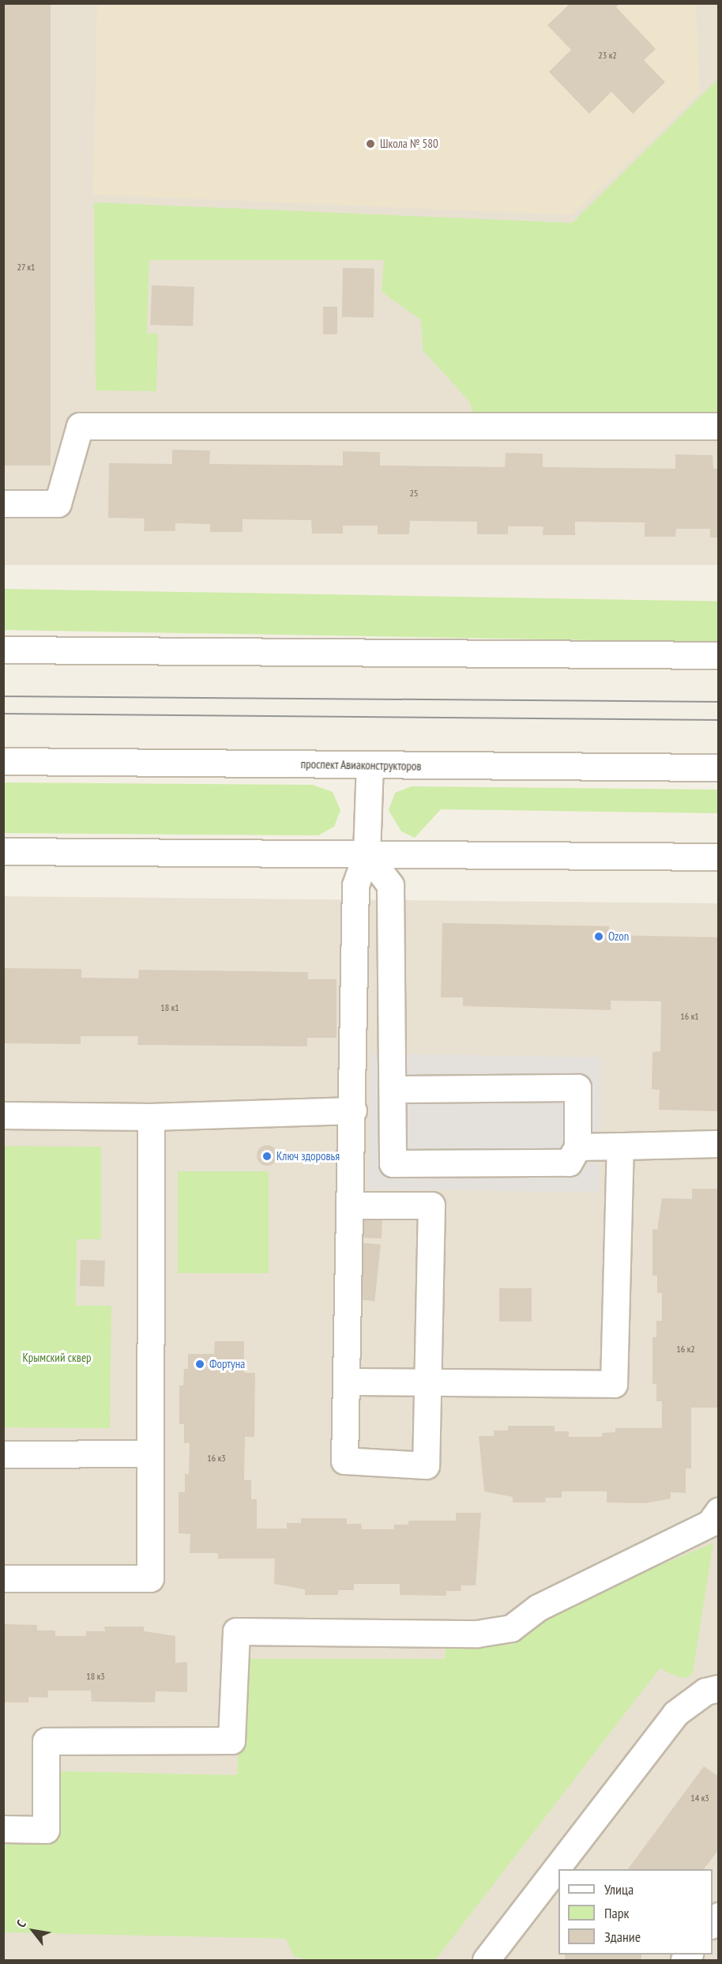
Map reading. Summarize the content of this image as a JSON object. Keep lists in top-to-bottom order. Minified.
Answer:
{"streets":{"street":["проспект Авиаконструкторов"]},"parks":["Крымский сквер"],"places":["Школа № 580","Ozon","Ключ здоровья","Фортуна"],"house_numbers":["23 к2","27 к1","25","18 к1","16 к1","16 к2","16 к3","18 к3","14 к3"],"legend":["Улица","Парк","Здание"],"north":"top left"}
